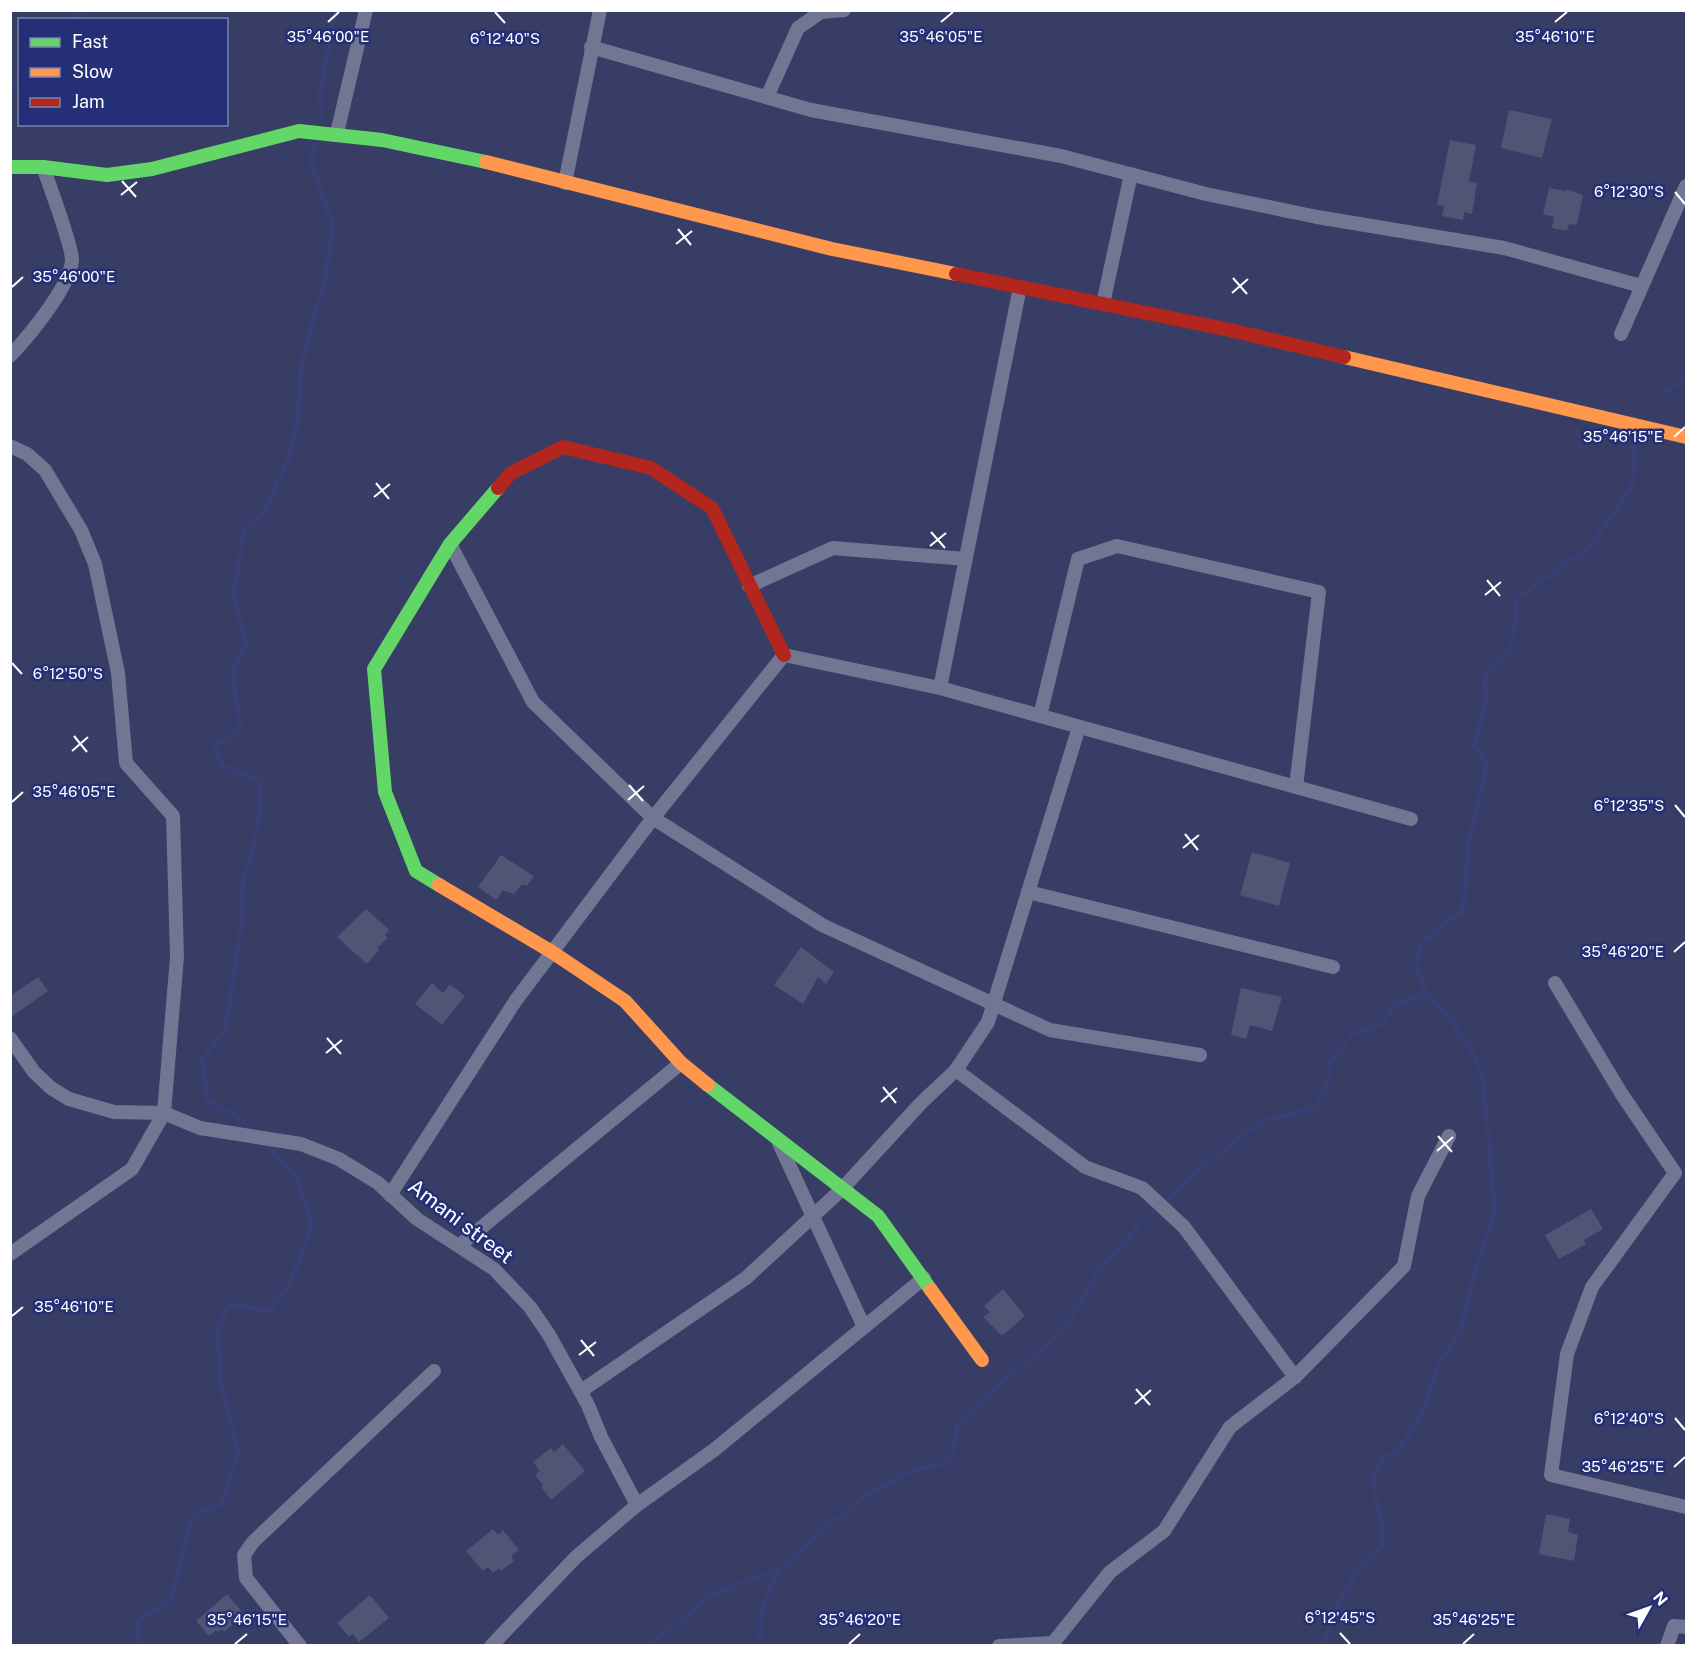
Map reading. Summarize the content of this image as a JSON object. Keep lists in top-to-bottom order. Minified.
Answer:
{"streets":{"street":["Amani street"]},"legend":["Fast","Slow","Jam"],"north":"top right","coordinates":["35°46'00\"E","35°46'05\"E","35°46'10\"E","6°12'40\"S","6°12'30\"S","35°46'15\"E","6°12'50\"S","6°12'35\"S","35°46'20\"E","35°46'25\"E","6°12'45\"S"]}
